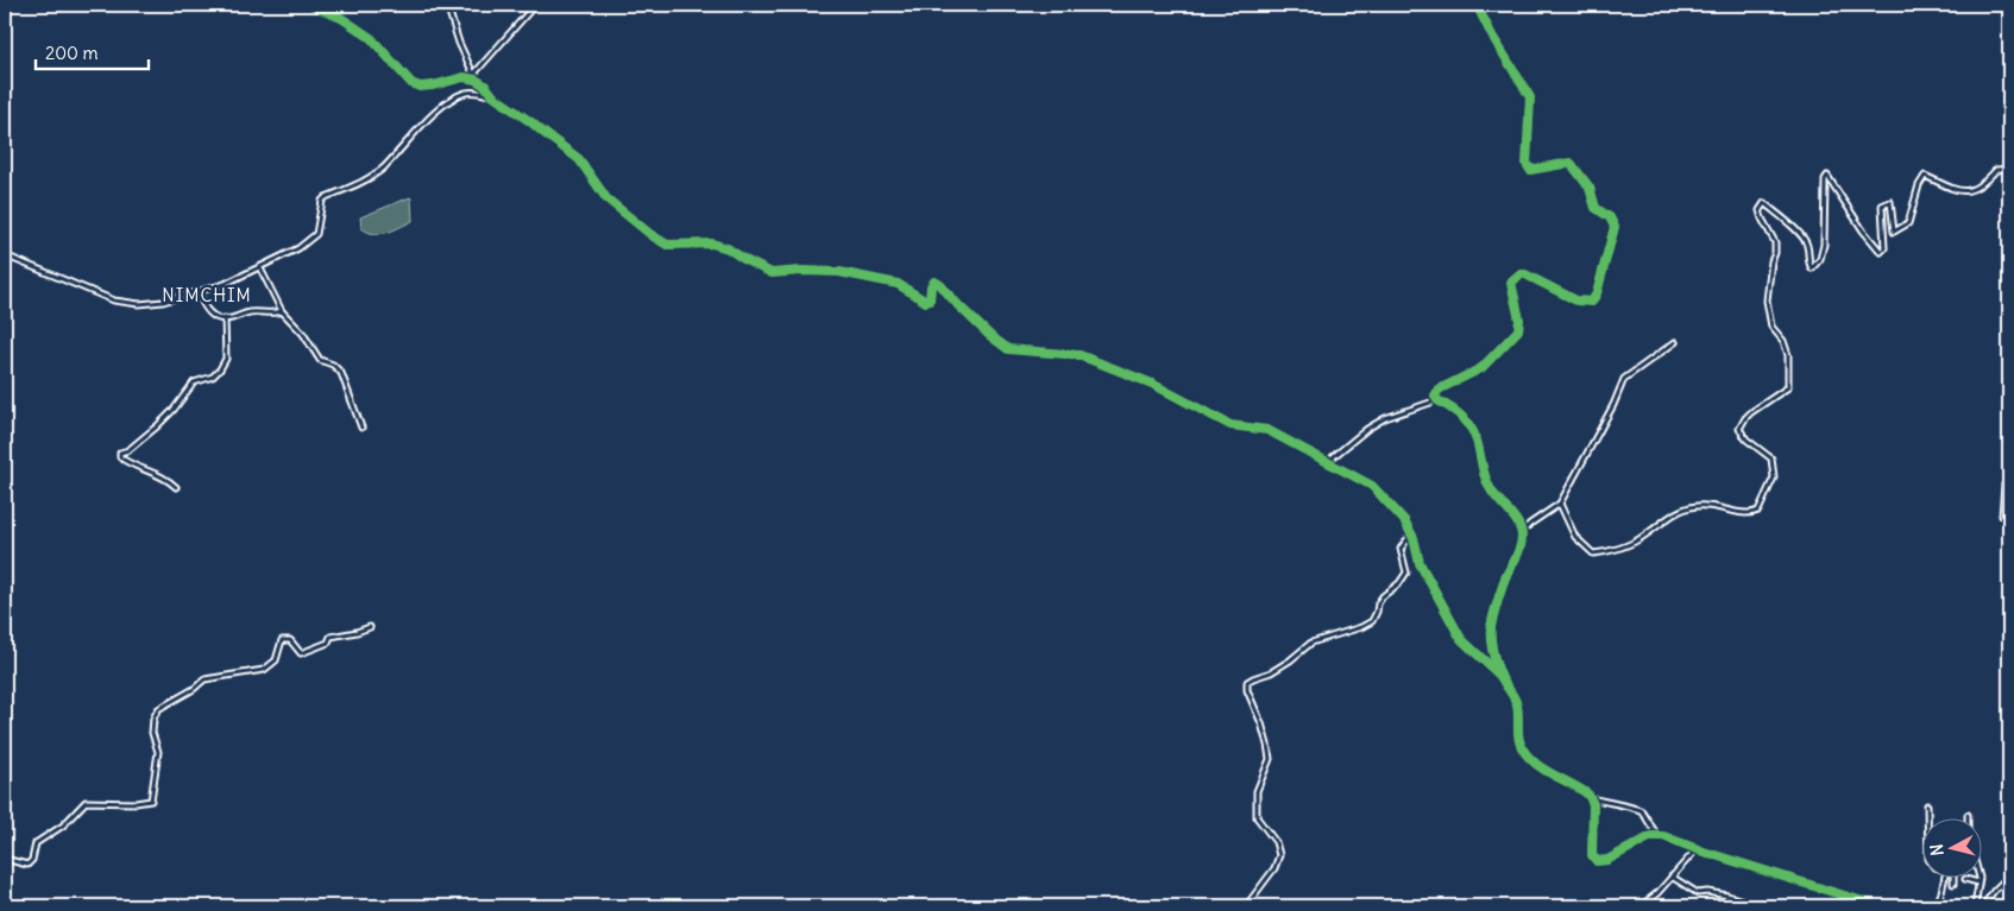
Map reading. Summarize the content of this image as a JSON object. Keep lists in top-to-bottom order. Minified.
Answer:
{"districts":["NIMCHIM"],"scale_bar":"200 m","north":"left"}
